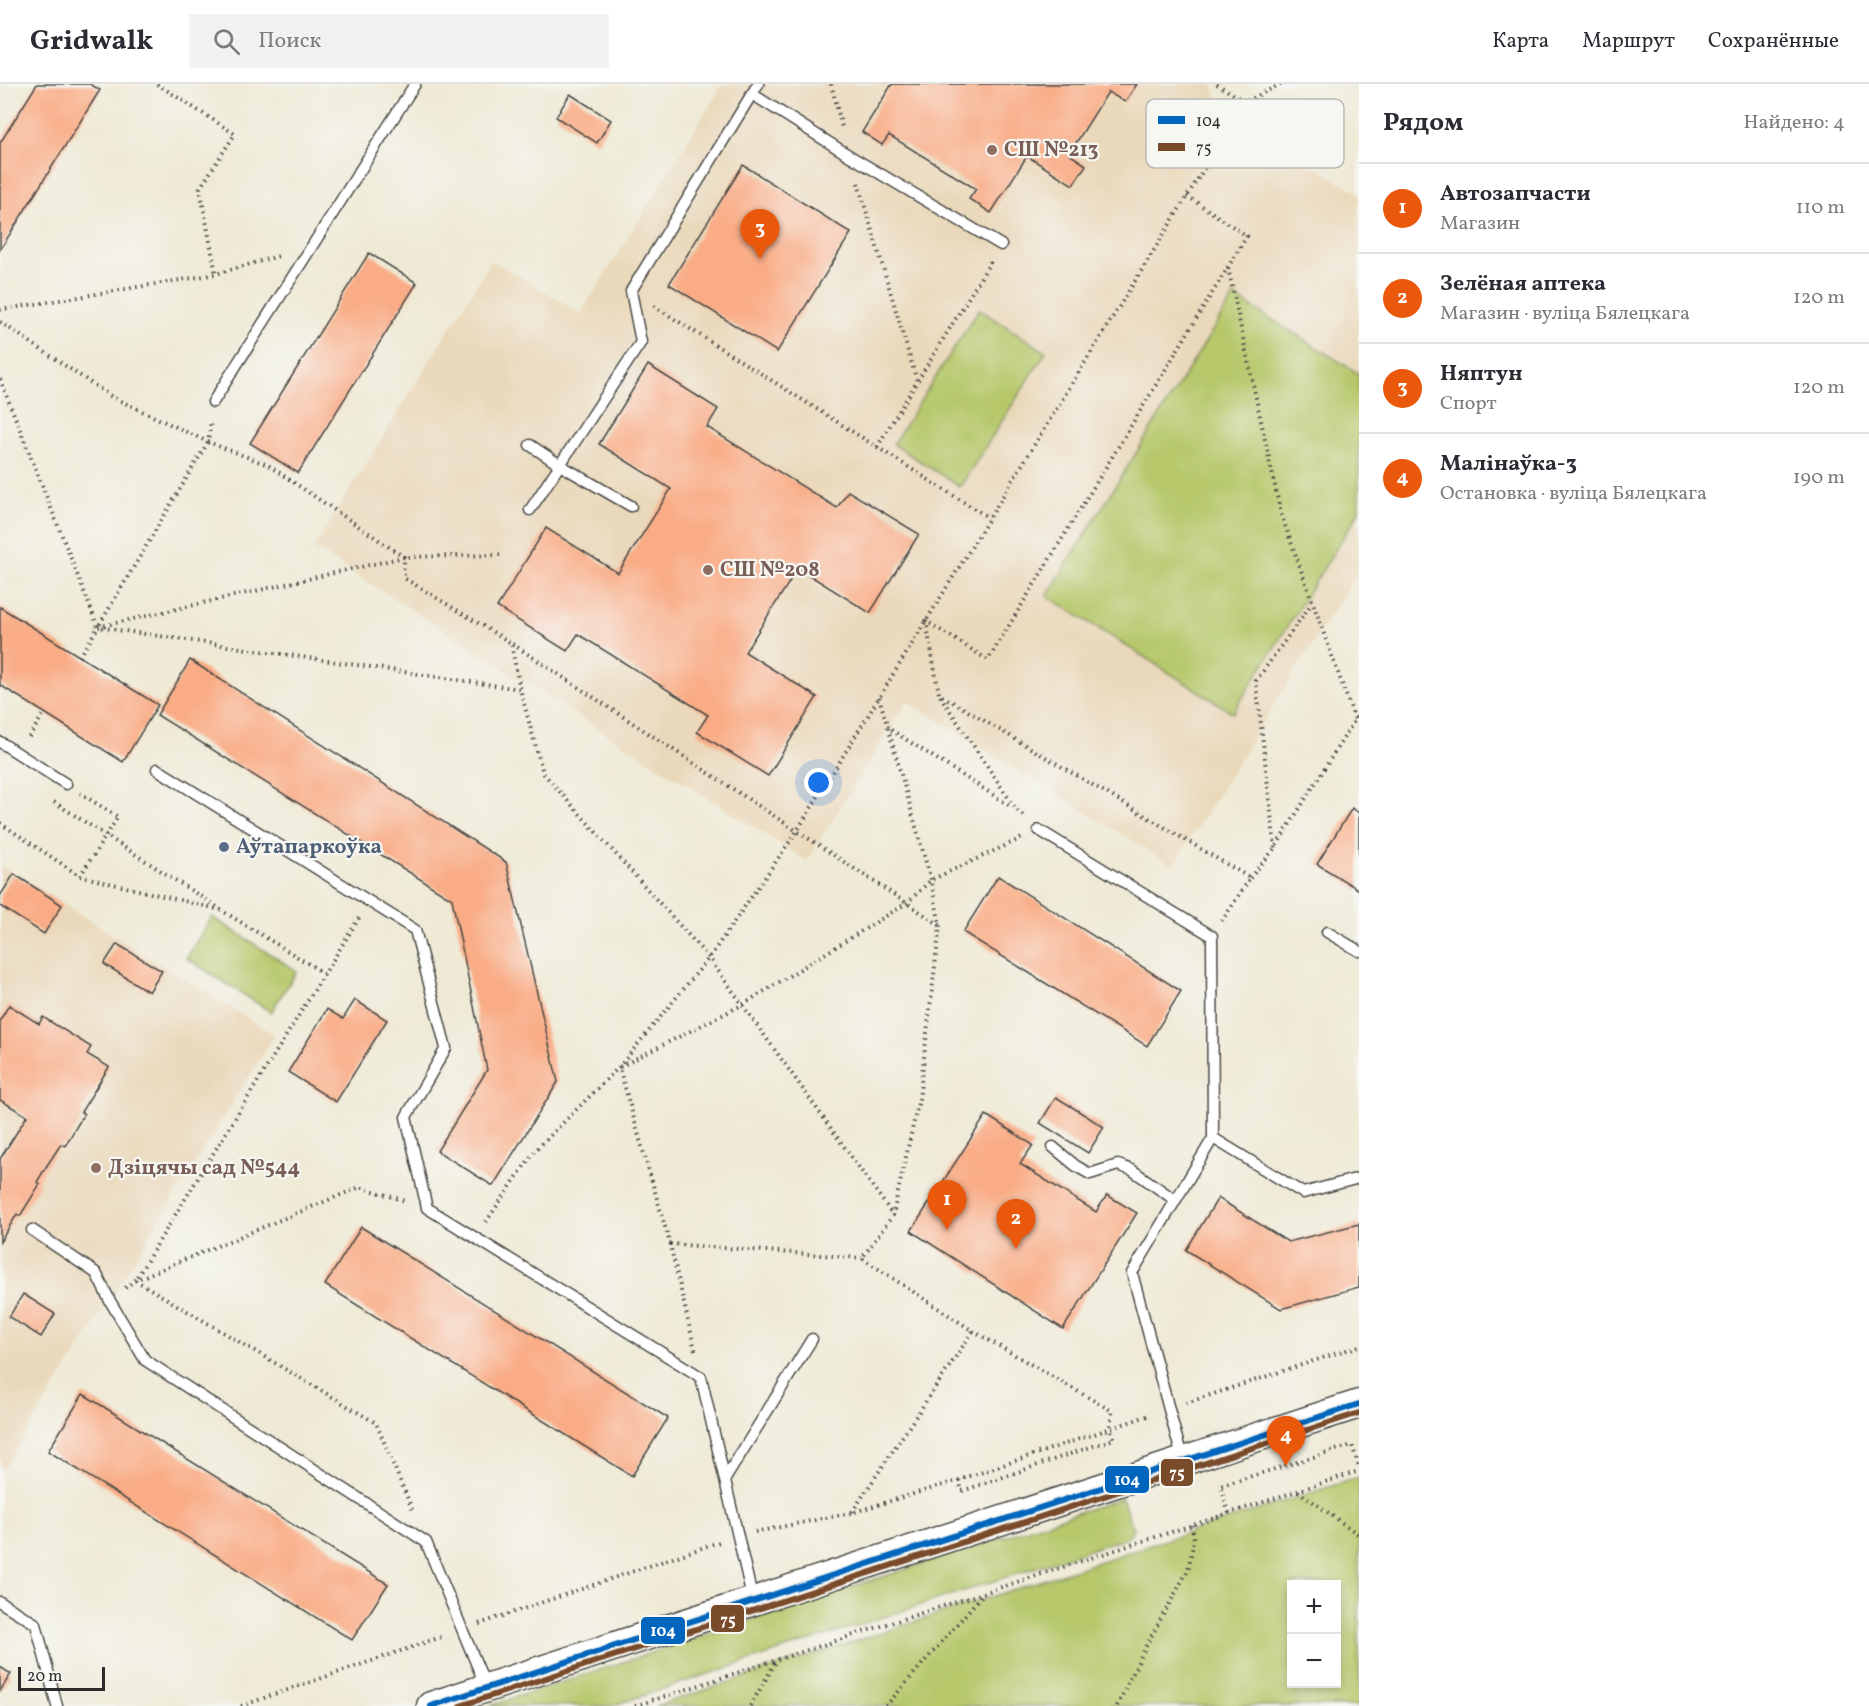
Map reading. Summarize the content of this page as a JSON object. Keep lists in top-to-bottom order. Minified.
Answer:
{"places":["СШ №213","СШ №208","Аўтапаркоўка","Дзіцячы сад №544"],"lines":["transit line 104","transit line 75"],"legend":["104","75"],"scale_bar":"20 m","page":{"header":"Gridwalk","search":"Поиск","nav":["Карта","Маршрут","Сохранённые"],"heading":["Рядом","Найдено: 4"],"list":[{"mark":"1","name":"Автозапчасти","note":"Магазин","value":"110 m"},{"mark":"2","name":"Зелёная аптека","note":"Магазин · вуліца Бялецкага","value":"120 m"},{"mark":"3","name":"Няптун","note":"Спорт","value":"120 m"},{"mark":"4","name":"Малінаўка-3","note":"Остановка · вуліца Бялецкага","value":"190 m"}],"pins":["3","1","2","4"],"map_buttons":["+","−"],"scale":"20 m"}}
